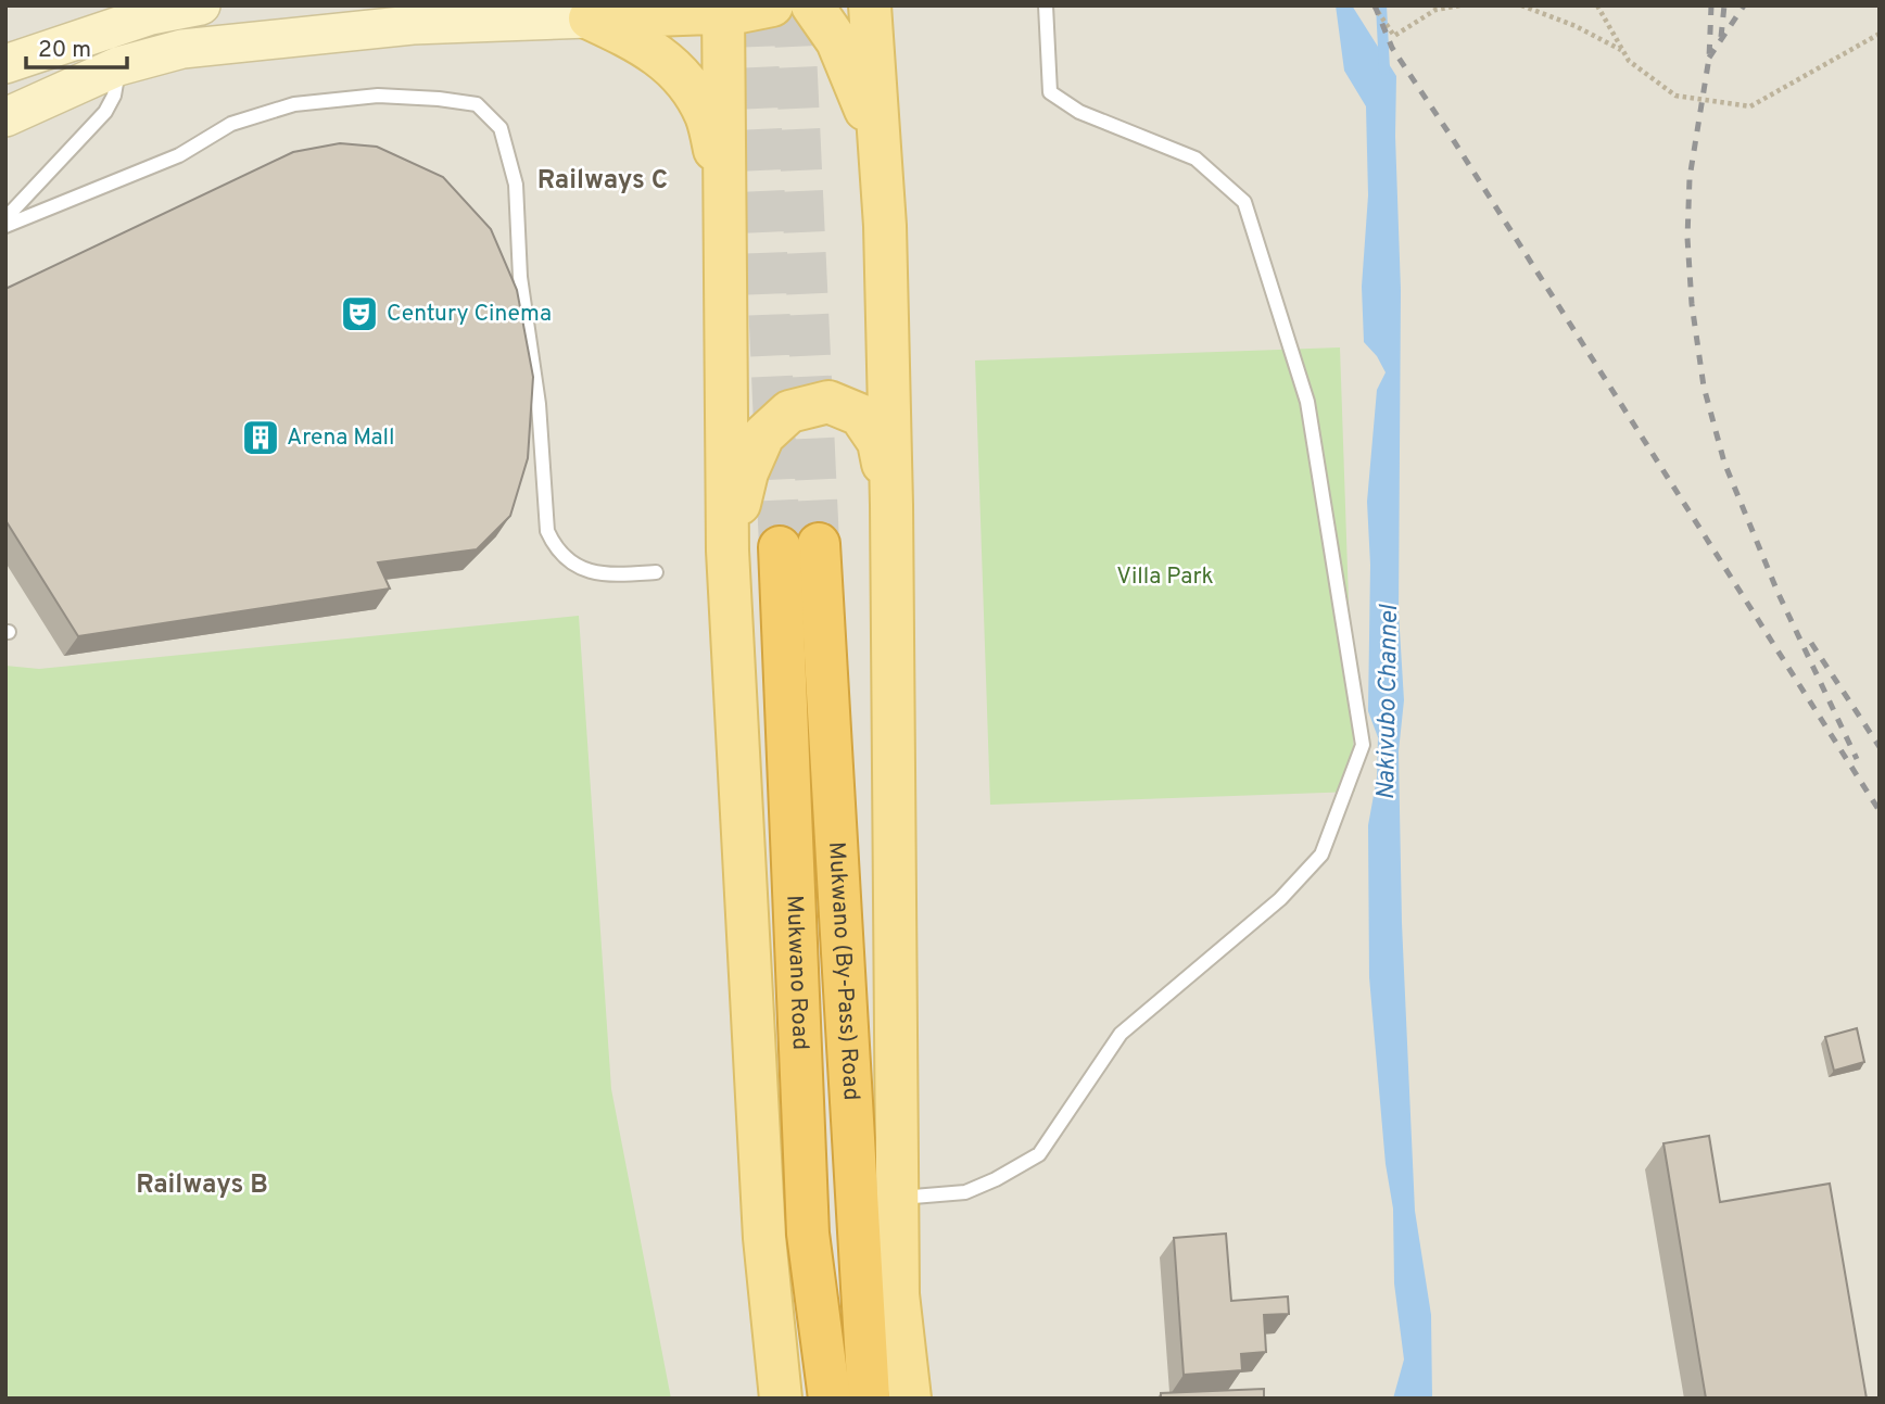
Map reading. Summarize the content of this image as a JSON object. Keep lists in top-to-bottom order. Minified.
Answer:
{"streets":{"highway":["Mukwano (By-Pass) Road","Mukwano Road"]},"crossings":[["Mukwano (By-Pass) Road","Mukwano Road"]],"districts":["Railways C","Railways B"],"water":["Nakivubo Channel"],"parks":["Villa Park"],"places":{"theatre":["Century Cinema"],"building":["Arena Mall"]},"scale_bar":"20 m"}
